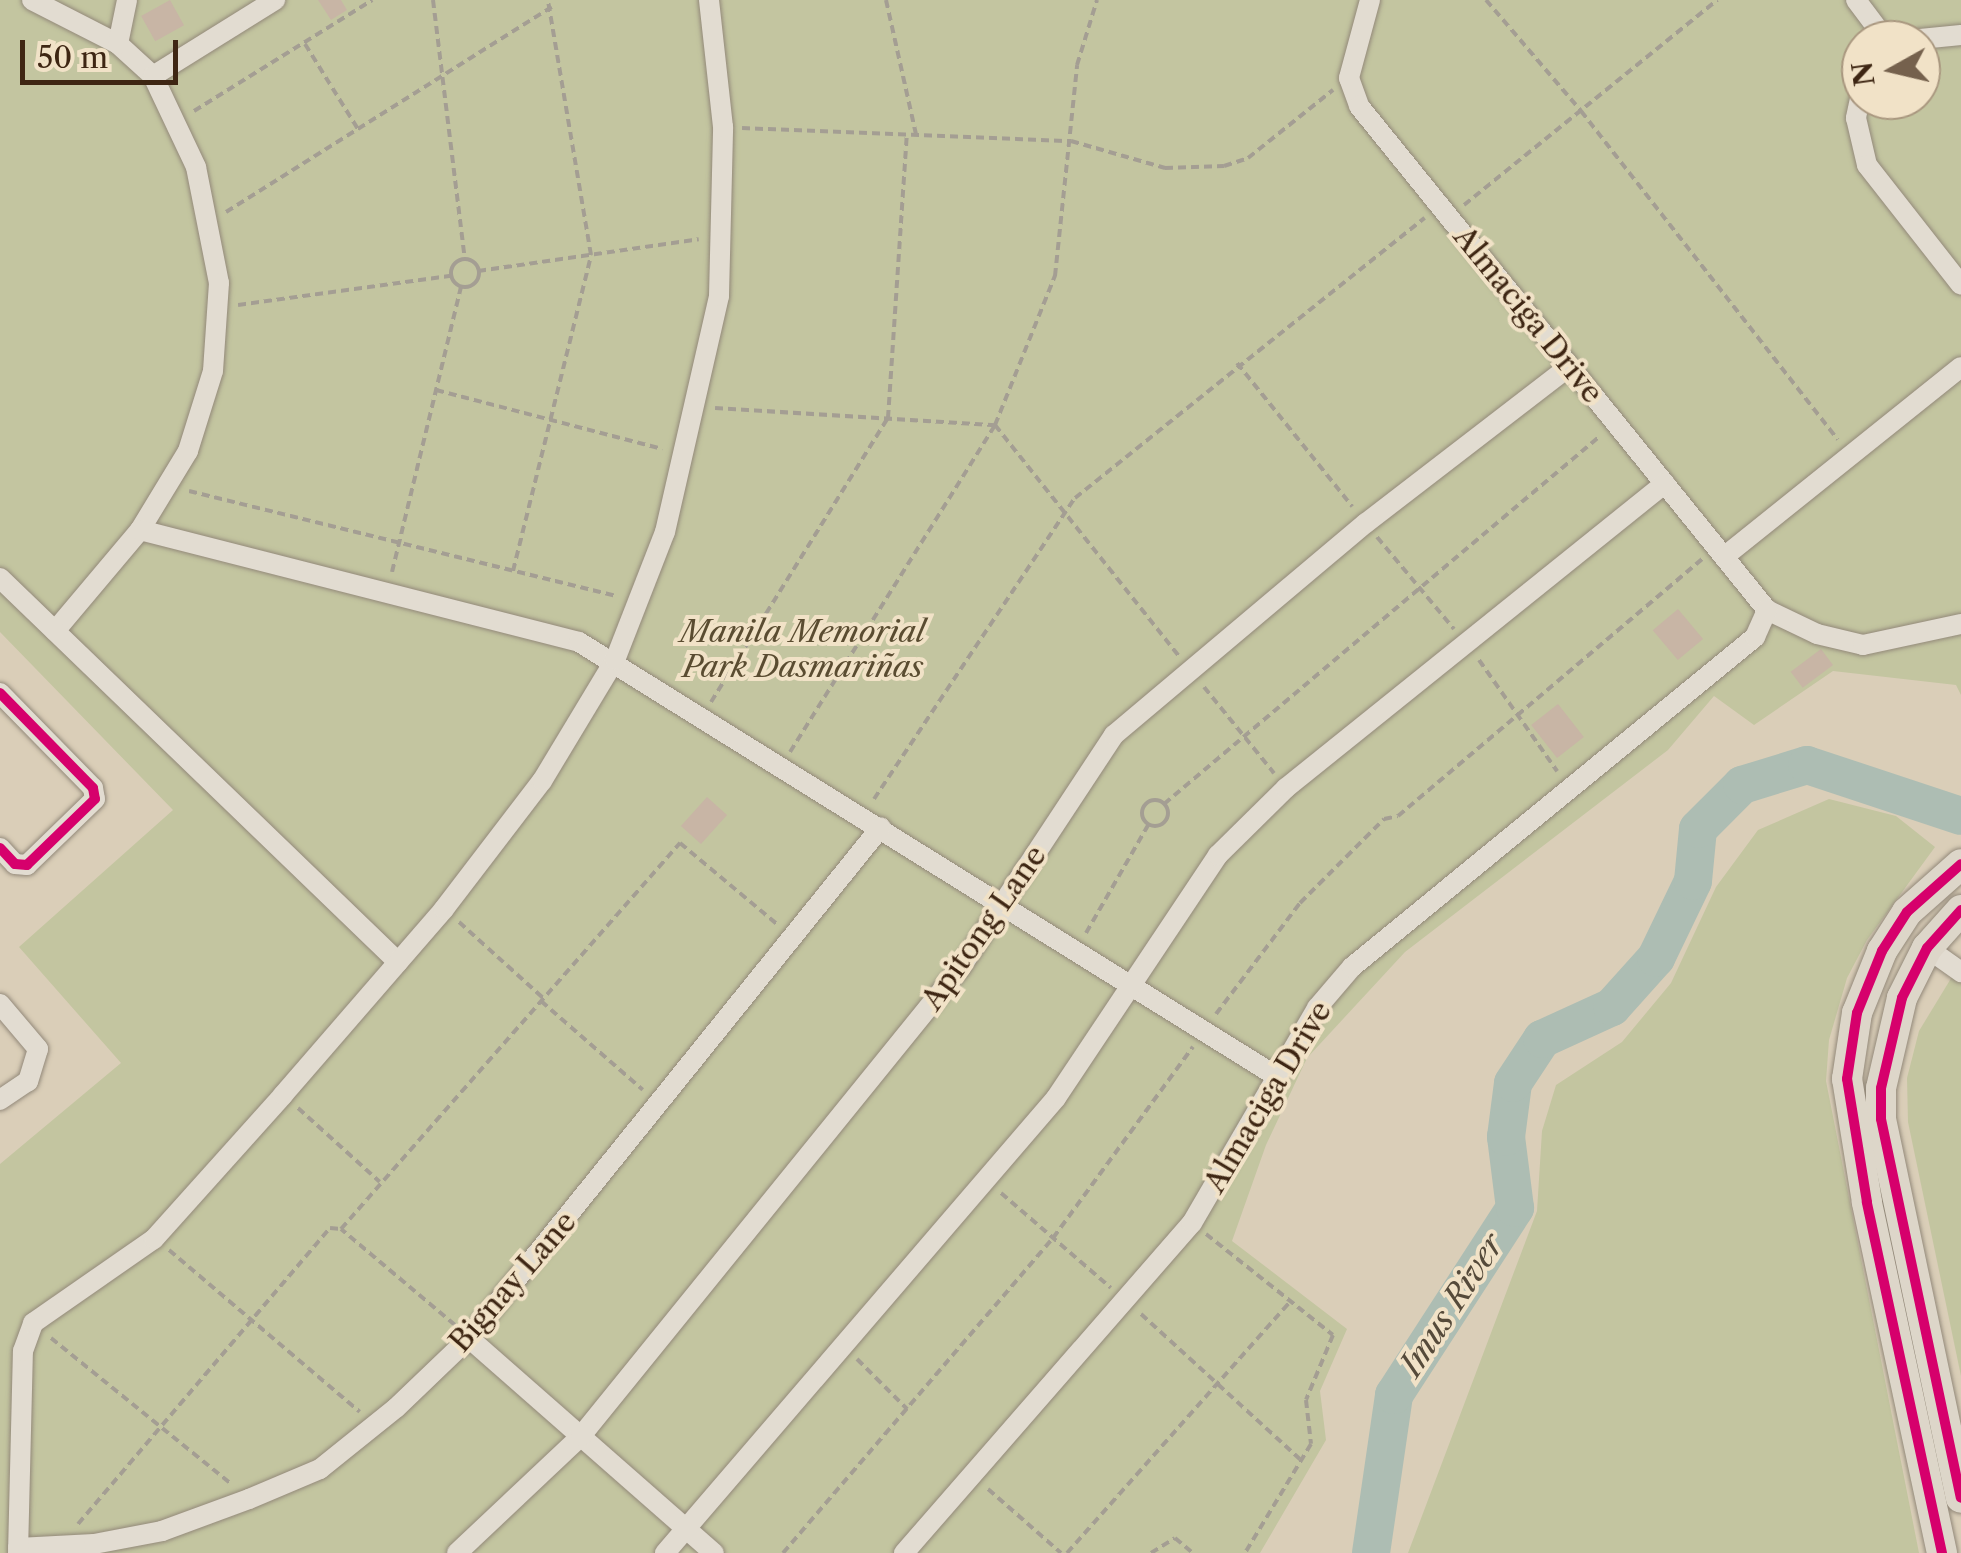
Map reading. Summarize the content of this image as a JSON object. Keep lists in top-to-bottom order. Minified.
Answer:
{"streets":{"street":["Almaciga Drive","Apitong Lane","Bignay Lane"]},"crossings":[["Almaciga Drive","Apitong Lane"]],"water":["Imus River"],"parks":["Manila Memorial Park Dasmariñas"],"scale_bar":"50 m","north":"left"}
